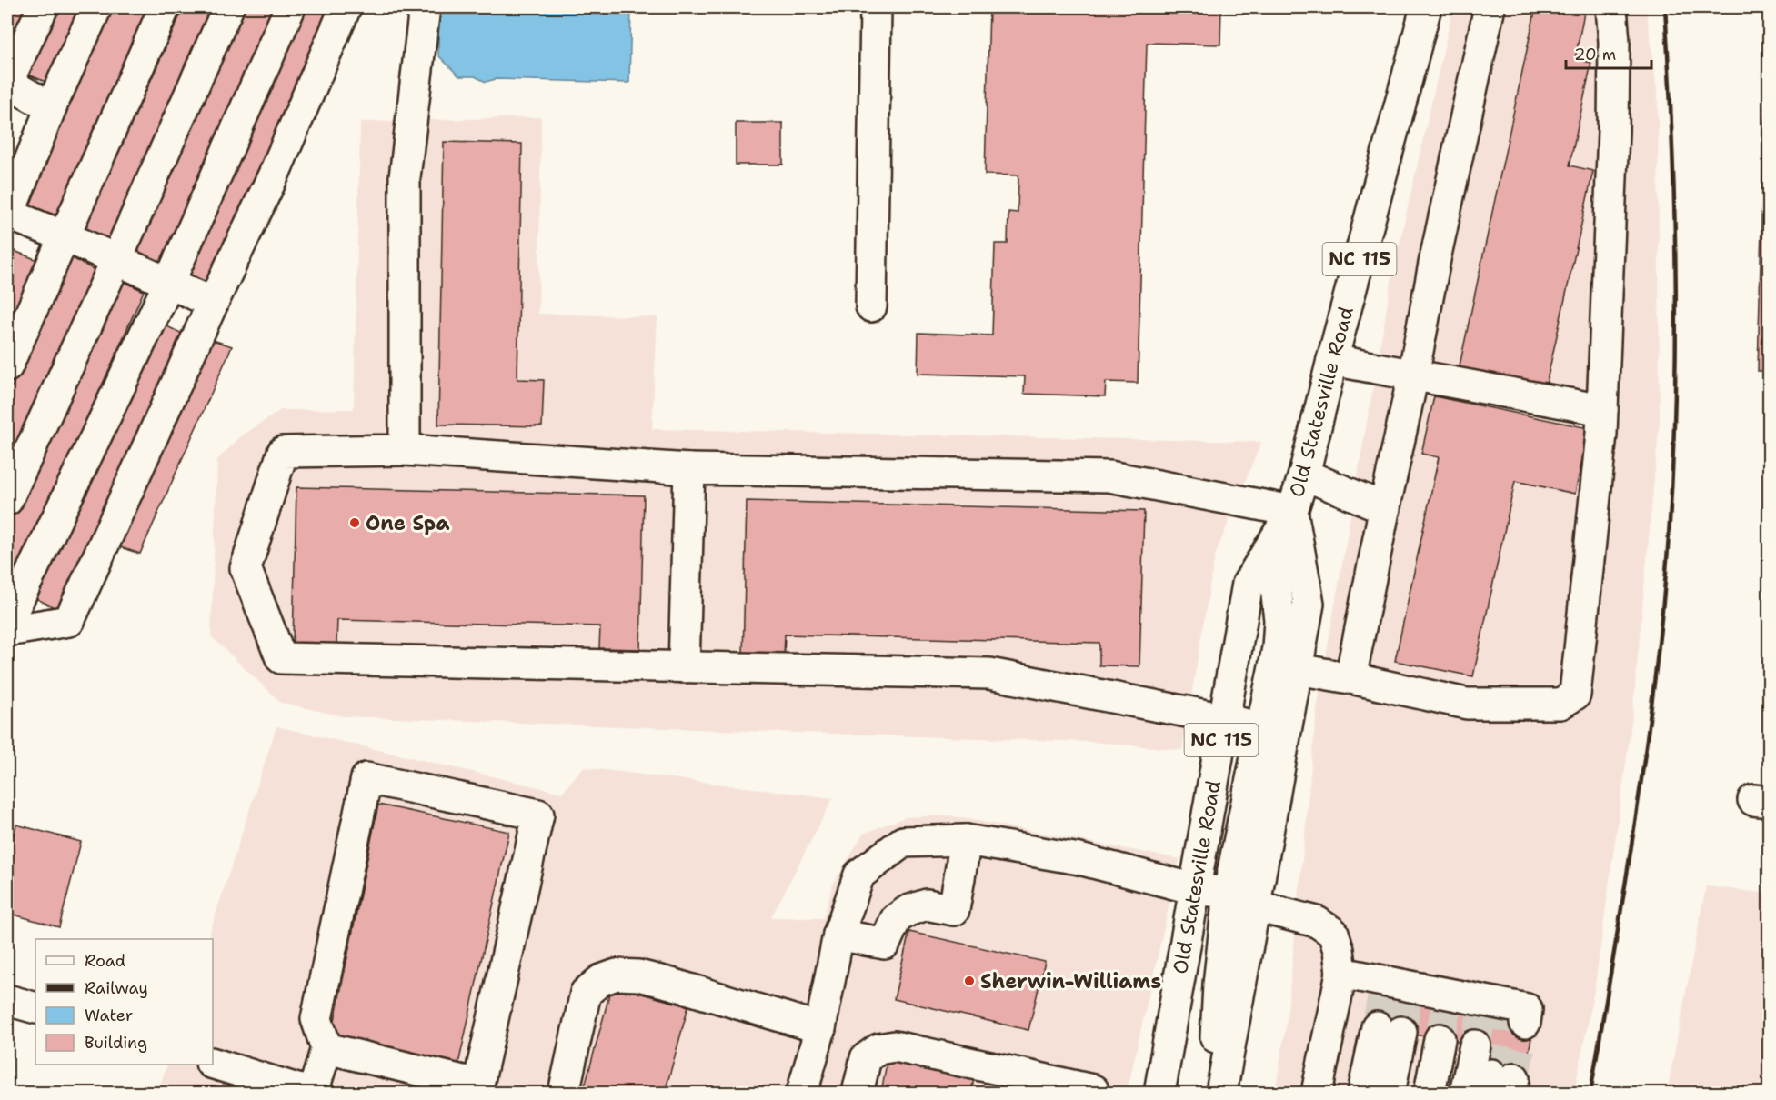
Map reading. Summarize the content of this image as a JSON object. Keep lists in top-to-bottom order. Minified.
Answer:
{"streets":{"main road":["NC 115","Old Statesville Road"]},"places":["One Spa","Sherwin-Williams"],"legend":["Road","Railway","Water","Building"],"scale_bar":"20 m"}
